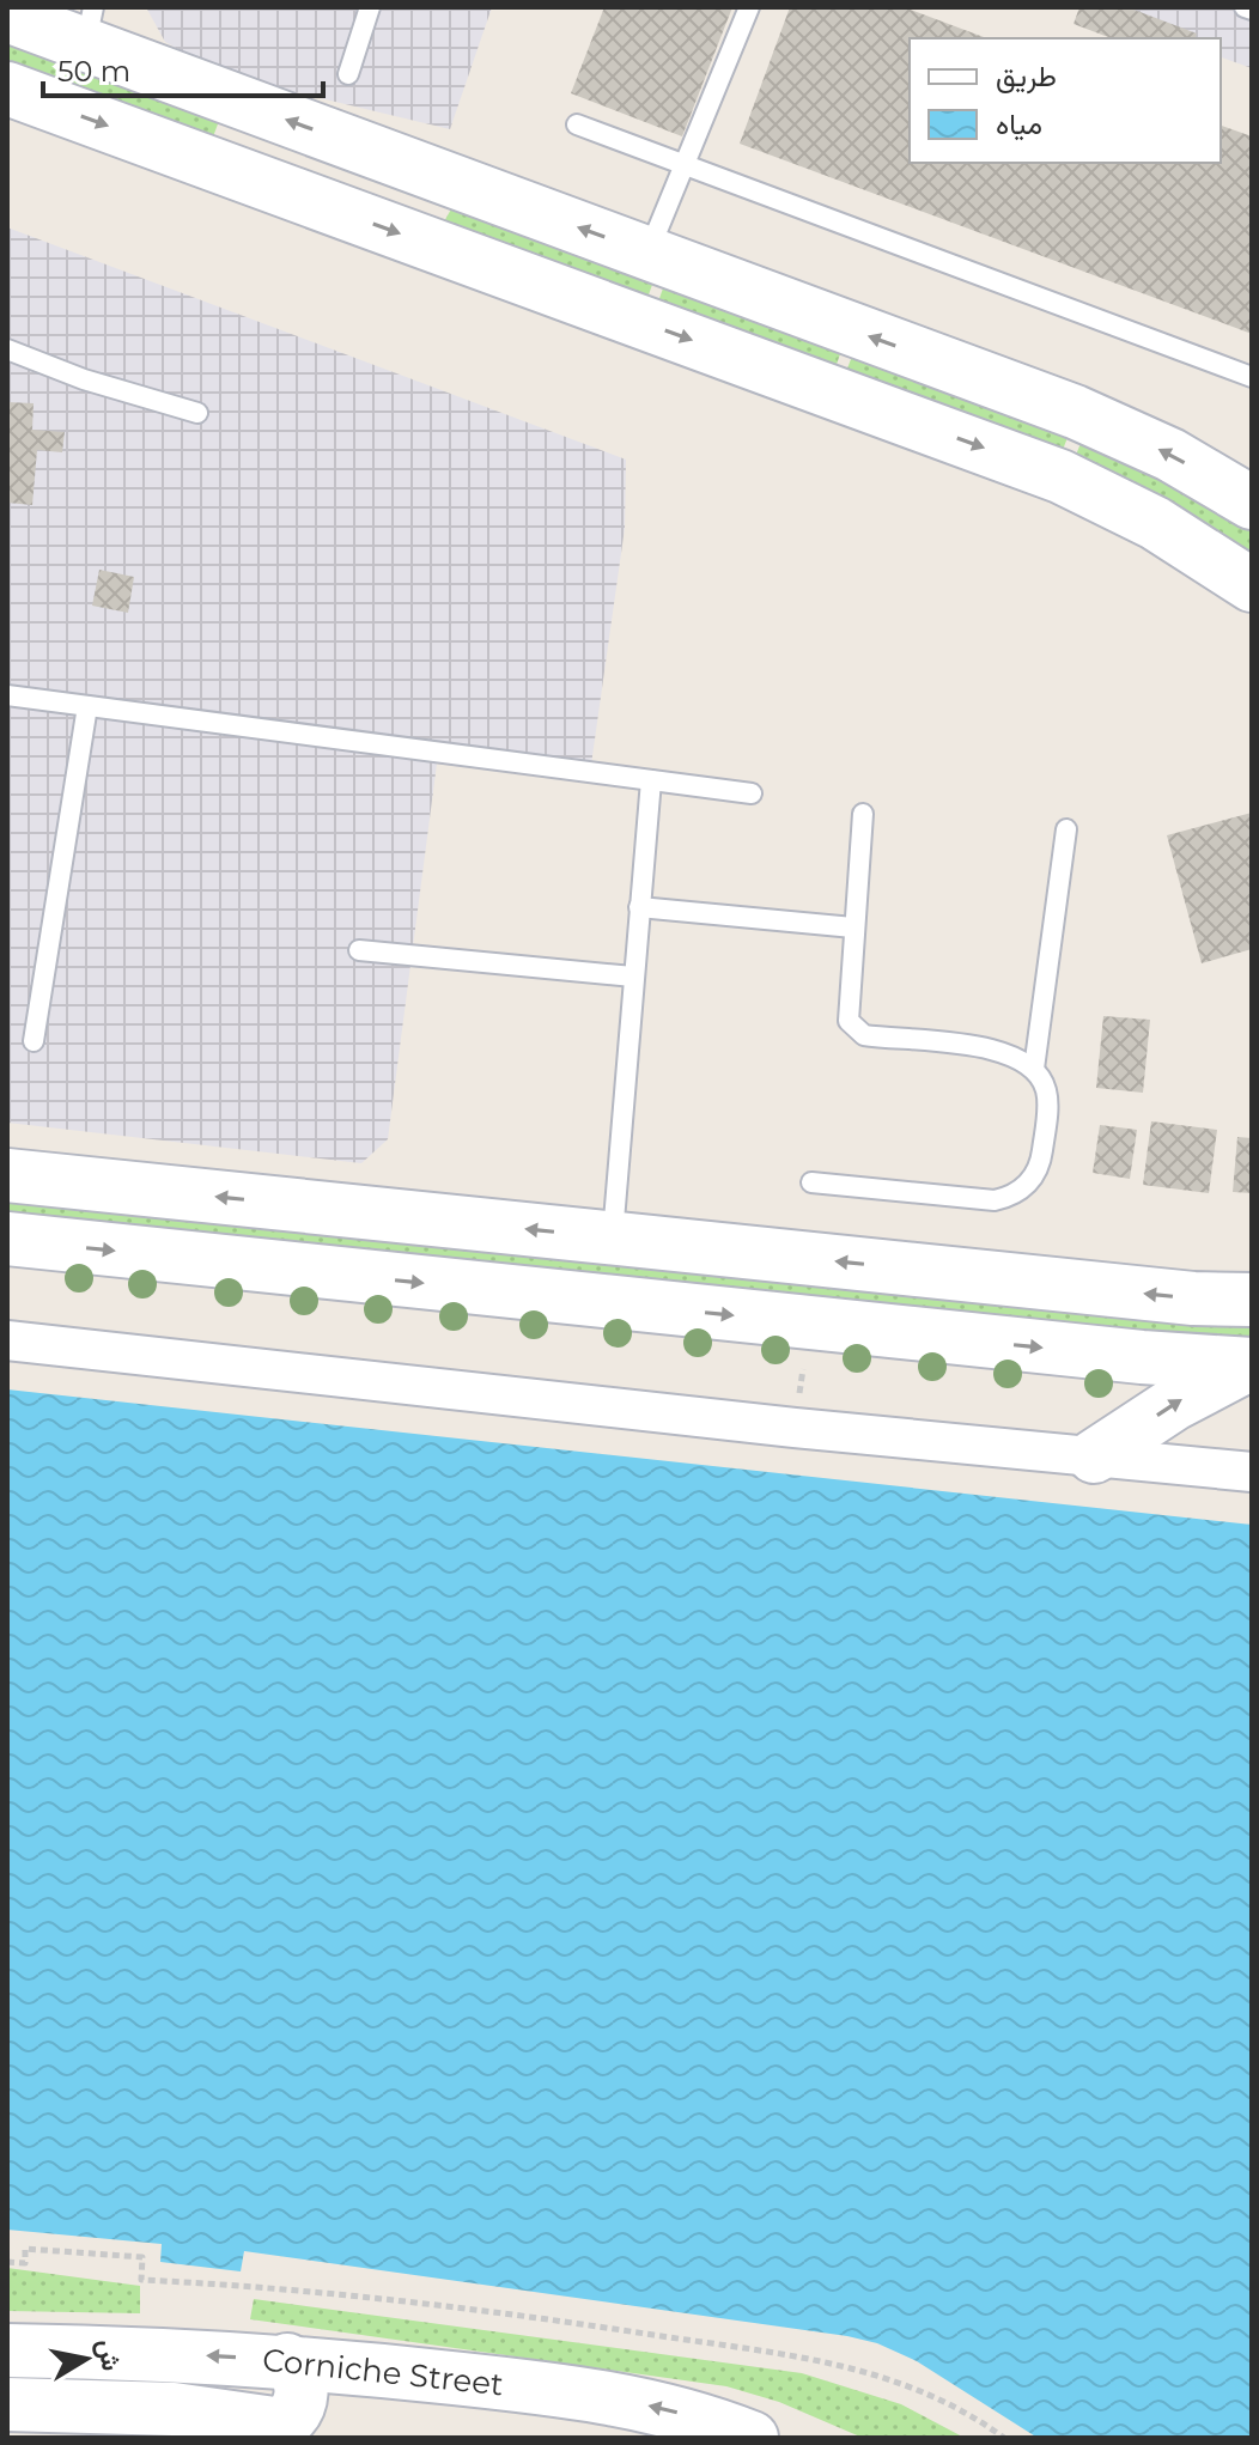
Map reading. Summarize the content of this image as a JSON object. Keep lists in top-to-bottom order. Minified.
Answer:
{"streets":{"main road":["Corniche Street"]},"one_way":["Corniche Street"],"legend":["طريق","مياه"],"scale_bar":"50 m","north":"right"}
